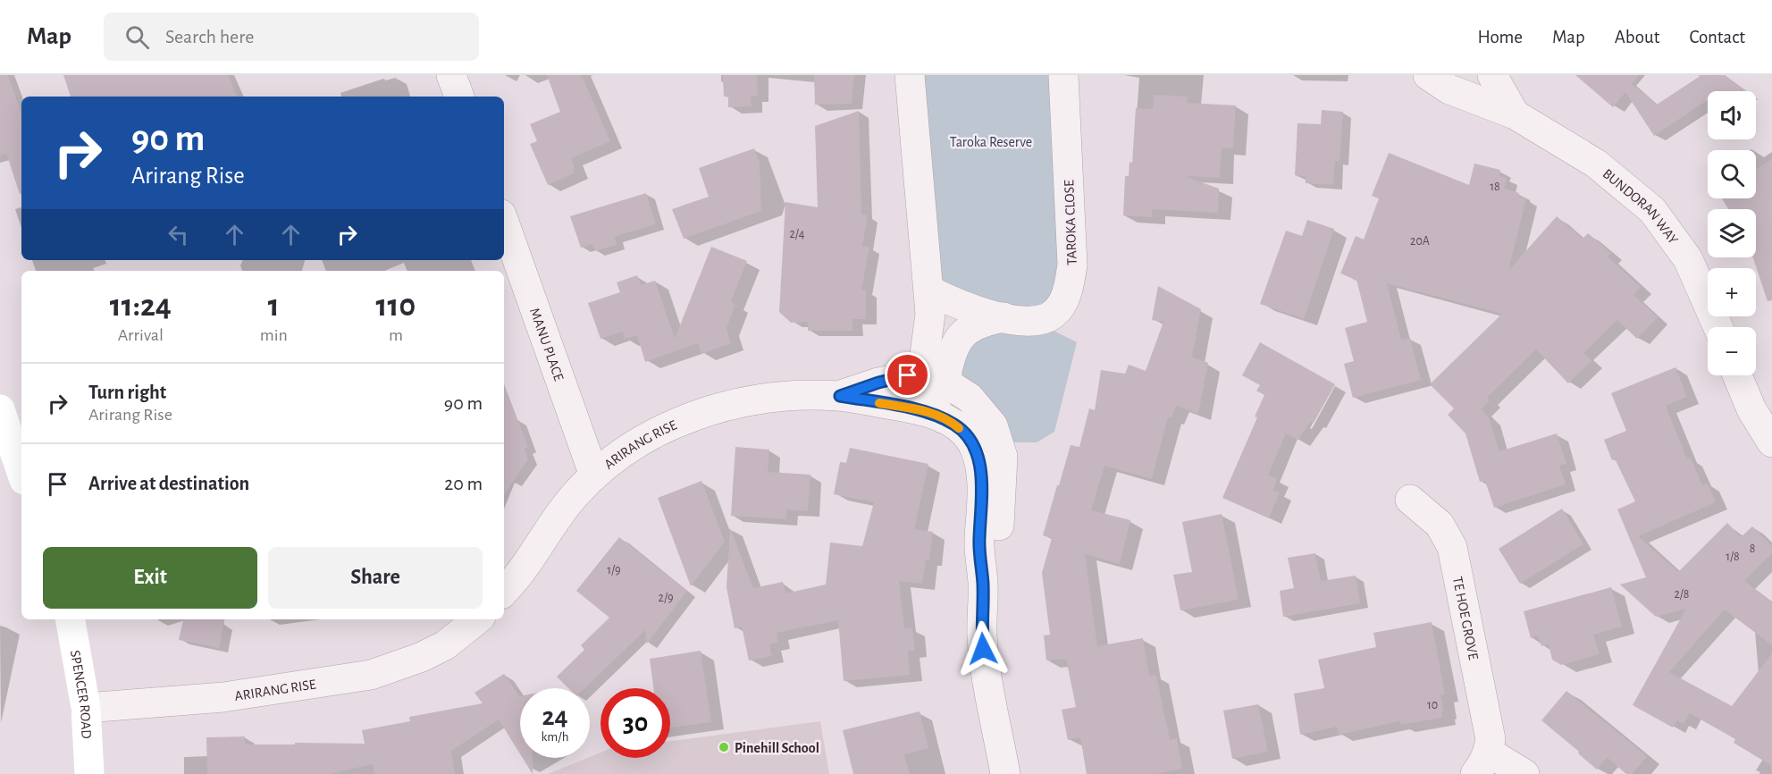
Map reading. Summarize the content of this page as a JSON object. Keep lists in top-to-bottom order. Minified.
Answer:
{"streets":{"street":["BUNDORAN WAY","TAROKA CLOSE","MANU PLACE","ARIRANG RISE","TE HOE GROVE","SPENCER ROAD"]},"crossings":[["TAROKA CLOSE","ARIRANG RISE"],["MANU PLACE","ARIRANG RISE"],["ARIRANG RISE","SPENCER ROAD"]],"parks":["Taroka Reserve"],"places":["Pinehill School"],"house_numbers":["18","2/4","20A","8","1/8","1/9","2/8","2/9","10"],"page":{"header":"Map","search":"Search here","nav":["Home","Map","About","Contact"],"map_buttons":["+","−"],"turn":["90 m","Arirang Rise"],"eta":["11:24","Arrival","1","min","110","m"],"list":[{"name":"Turn right","note":"Arirang Rise","value":"90 m"},{"name":"Arrive at destination","value":"20 m"}],"buttons":["Exit","Share"],"speed":"24 km/h","limit":"30"}}
